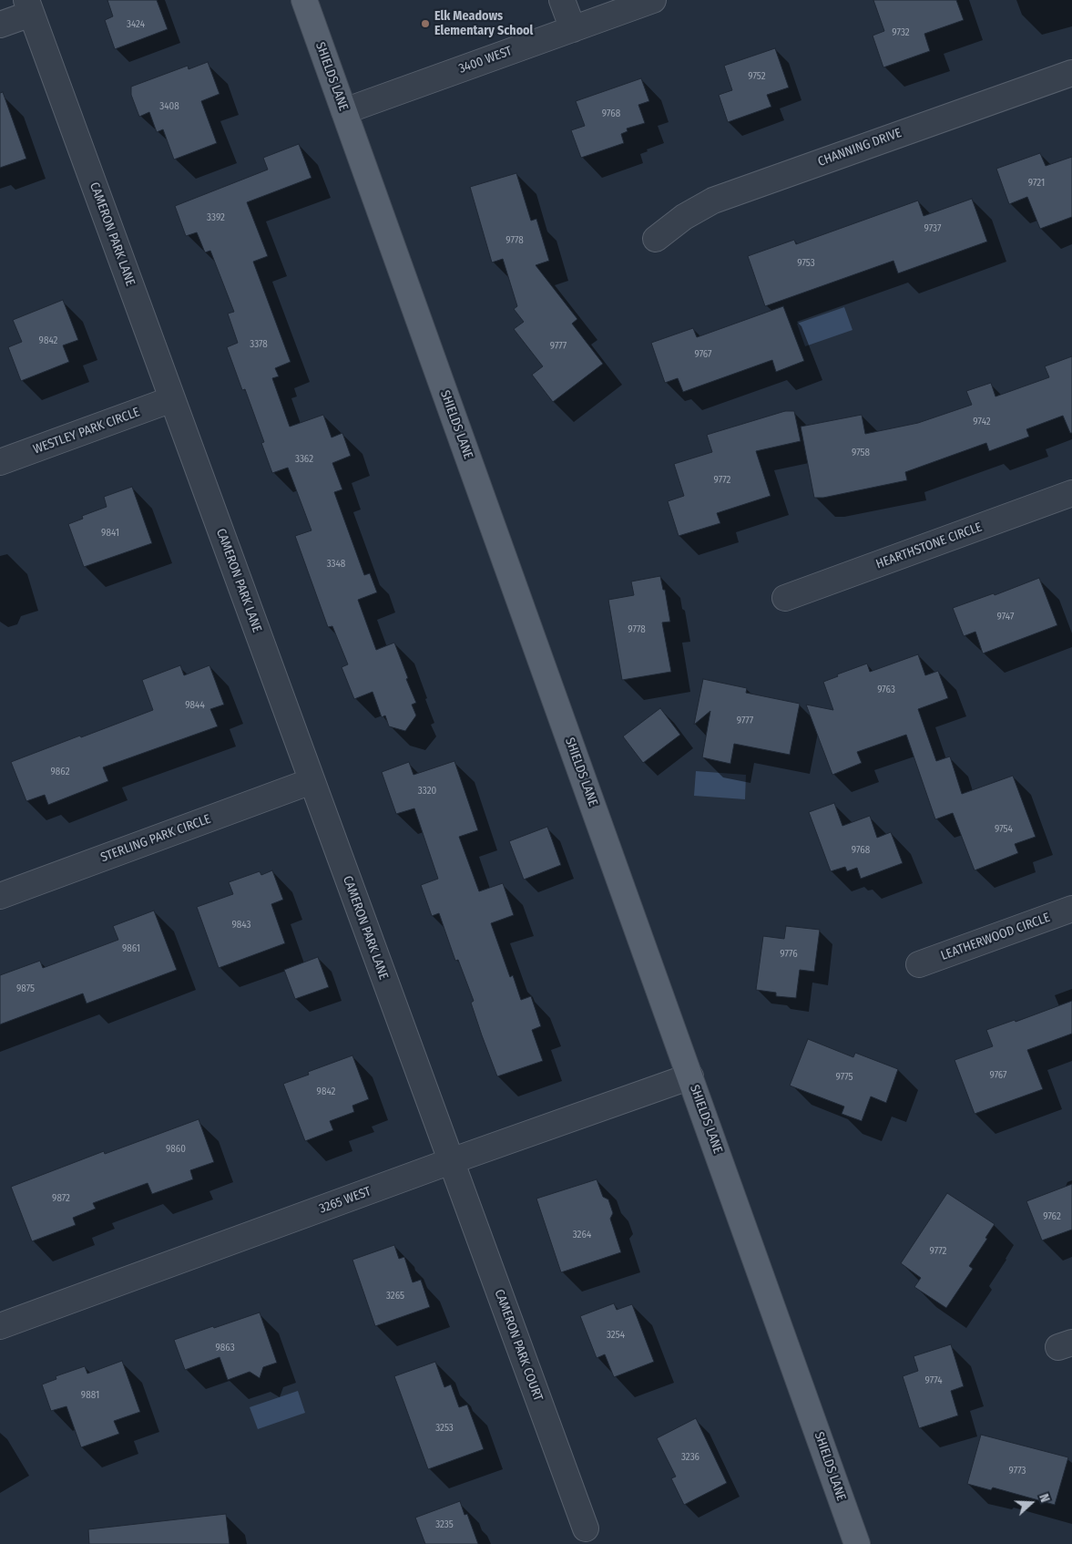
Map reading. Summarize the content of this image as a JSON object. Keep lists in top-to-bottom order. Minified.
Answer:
{"streets":{"main road":["SHIELDS LANE"],"street":["3400 WEST","CHANNING DRIVE","CAMERON PARK LANE","WESTLEY PARK CIRCLE","HEARTHSTONE CIRCLE","STERLING PARK CIRCLE","LEATHERWOOD CIRCLE","3265 WEST","CAMERON PARK COURT"]},"crossings":[["3400 WEST","SHIELDS LANE"],["SHIELDS LANE","3265 WEST"],["CAMERON PARK LANE","WESTLEY PARK CIRCLE"],["CAMERON PARK LANE","STERLING PARK CIRCLE"],["CAMERON PARK LANE","3265 WEST"],["CAMERON PARK LANE","CAMERON PARK COURT"],["3265 WEST","CAMERON PARK COURT"]],"places":["Elk Meadows Elementary School"],"house_numbers":["3424","9732","9752","3408","9768","9721","3392","9737","9778","9753","9842","3378","9777","9767","9742","9758","3362","9772","9841","3348","9747","9778","9763","9844","9777","9862","3320","9754","9768","9843","9861","9776","9875","9767","9775","9842","9860","9872","9762","3264","9772","3265","3254","9863","9774","9881","3253","3236","9773","3235"],"north":"right"}
